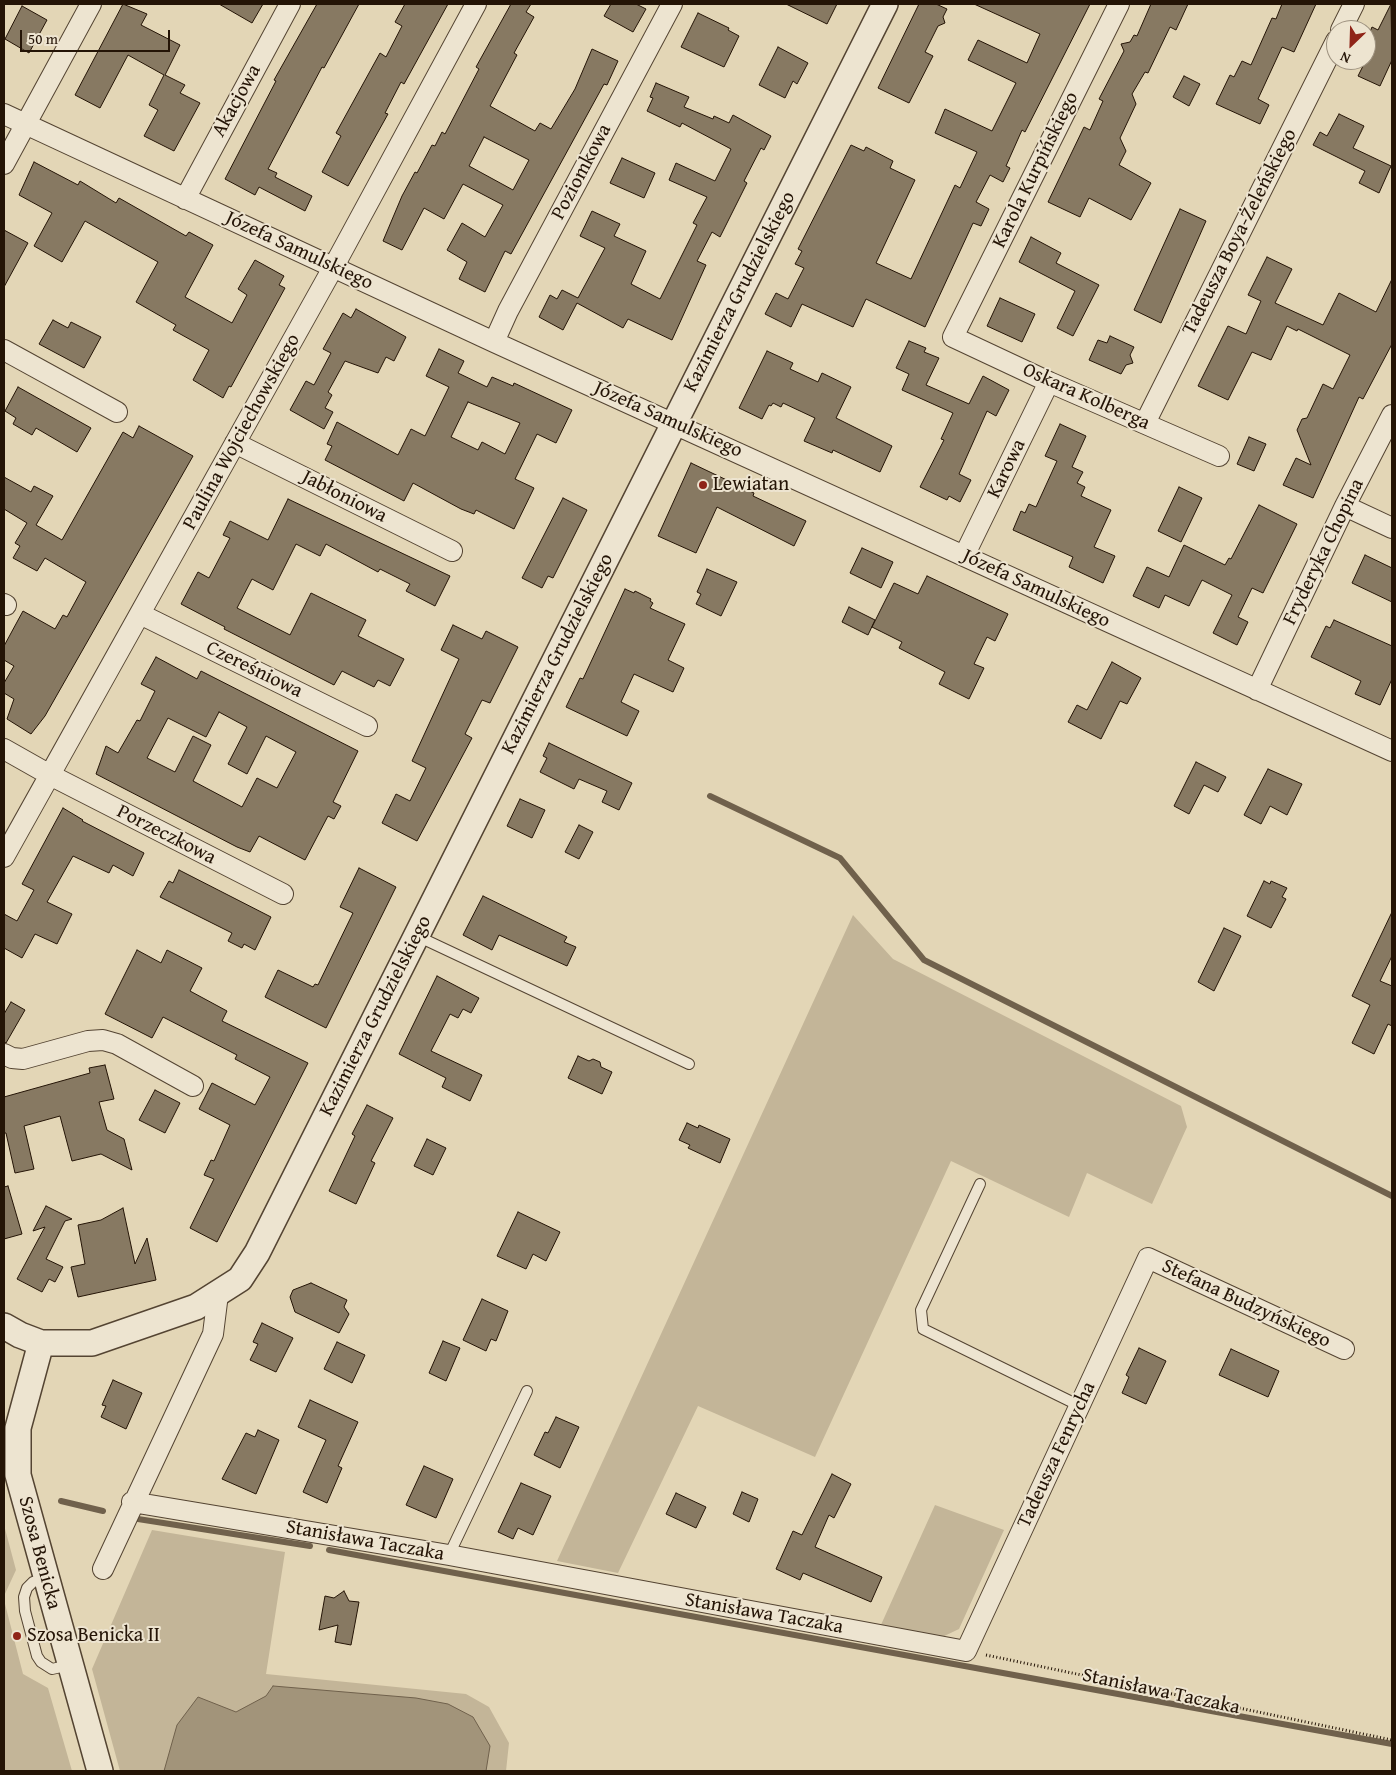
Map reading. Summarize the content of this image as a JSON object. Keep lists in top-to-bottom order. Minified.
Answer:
{"streets":{"street":["Akacjowa","Karola Kurpińskiego","Poziomkowa","Tadeusza Boya-Żeleńskiego","Józefa Samulskiego","Kazimierza Grudzielskiego","Oskara Kolberga","Paulina Wojciechowskiego","Karowa","Jabłoniowa","Fryderyka Chopina","Czereśniowa","Porzeczkowa","Stefana Budzyńskiego","Tadeusza Fenrycha","Stanisława Taczaka","Szosa Benicka"]},"crossings":[["Akacjowa","Józefa Samulskiego"],["Karola Kurpińskiego","Oskara Kolberga"],["Poziomkowa","Józefa Samulskiego"],["Tadeusza Boya-Żeleńskiego","Oskara Kolberga"],["Józefa Samulskiego","Kazimierza Grudzielskiego"],["Józefa Samulskiego","Paulina Wojciechowskiego"],["Józefa Samulskiego","Karowa"],["Józefa Samulskiego","Fryderyka Chopina"],["Kazimierza Grudzielskiego","Szosa Benicka"],["Oskara Kolberga","Karowa"],["Paulina Wojciechowskiego","Jabłoniowa"],["Paulina Wojciechowskiego","Czereśniowa"],["Paulina Wojciechowskiego","Porzeczkowa"],["Stefana Budzyńskiego","Tadeusza Fenrycha"],["Tadeusza Fenrycha","Stanisława Taczaka"]],"places":["Lewiatan","Szosa Benicka II"],"scale_bar":"50 m","north":"bottom left"}
